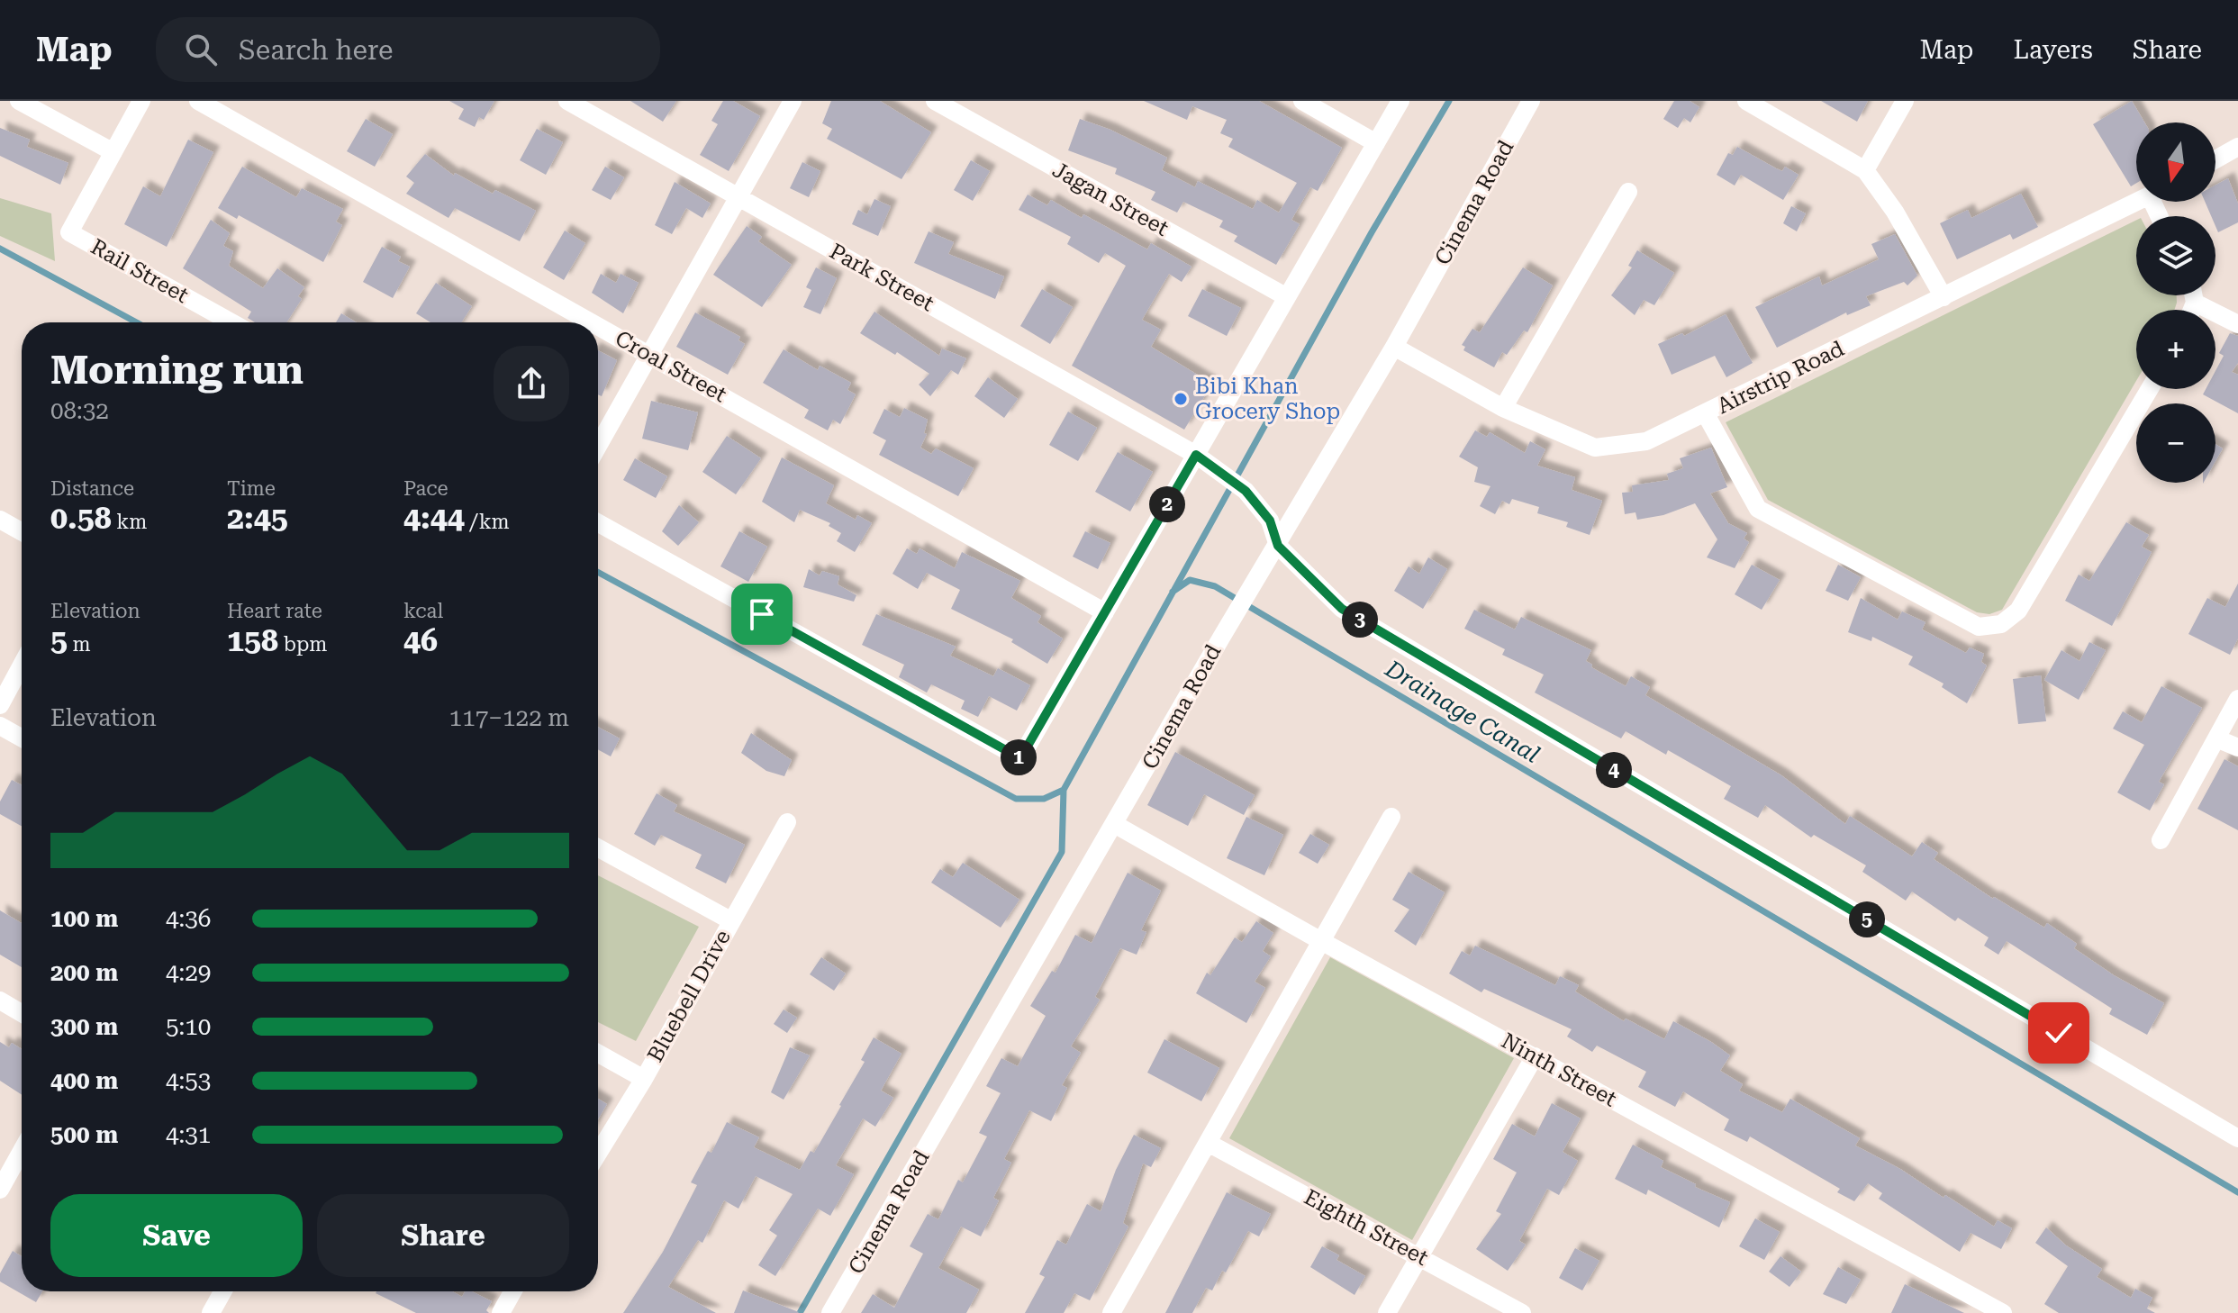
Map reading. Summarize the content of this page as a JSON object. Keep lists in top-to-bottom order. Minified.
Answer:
{"streets":{"street":["Jagan Street","Cinema Road","Rail Street","Park Street","Croal Street","Airstrip Road","Bluebell Drive","Ninth Street","Eighth Street"]},"crossings":[["Cinema Road","Park Street"],["Cinema Road","Airstrip Road"],["Cinema Road","Ninth Street"]],"water":["Drainage Canal"],"places":["Bibi Khan Grocery Shop"],"north":"bottom","page":{"header":"Map","search":"Search here","nav":["Map","Layers","Share"],"map_buttons":["+","−"],"heading":["Morning run","08:32"],"stats":[["Distance","0.58 km"],["Time","2:45"],["Pace","4:44 /km"],["Elevation","5 m"],["Heart rate","158 bpm"],["kcal","46"]],"pins":["2","3","1","4","5"],"chart":["Elevation","117–122 m"],"list":[{"name":"100 m","note":"4:36"},{"name":"200 m","note":"4:29"},{"name":"300 m","note":"5:10"},{"name":"400 m","note":"4:53"},{"name":"500 m","note":"4:31"}],"buttons":["Save","Share"]}}
